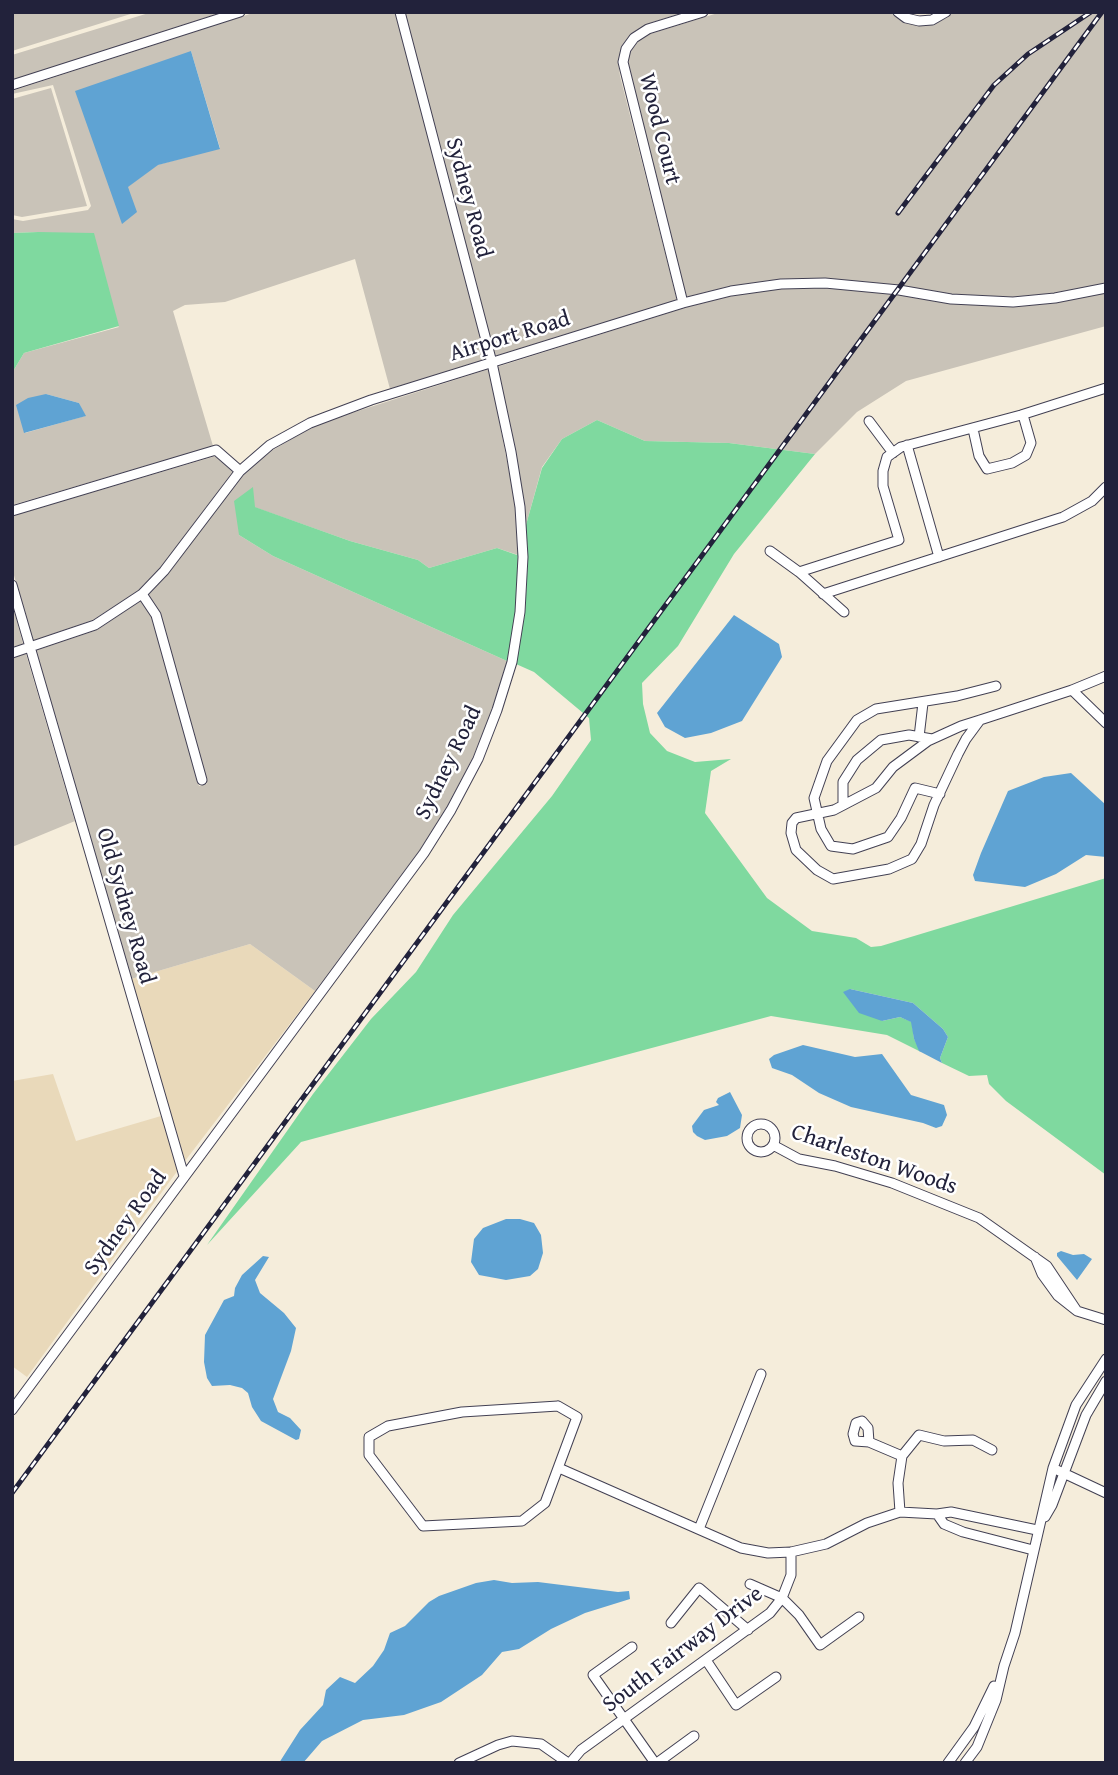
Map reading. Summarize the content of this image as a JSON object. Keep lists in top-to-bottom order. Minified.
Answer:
{"streets":{"street":["Wood Court","Sydney Road","Airport Road","Old Sydney Road","Charleston Woods","South Fairway Drive"]},"crossings":[["Wood Court","Airport Road"],["Sydney Road","Airport Road"],["Sydney Road","Old Sydney Road"],["Airport Road","Old Sydney Road"]]}
